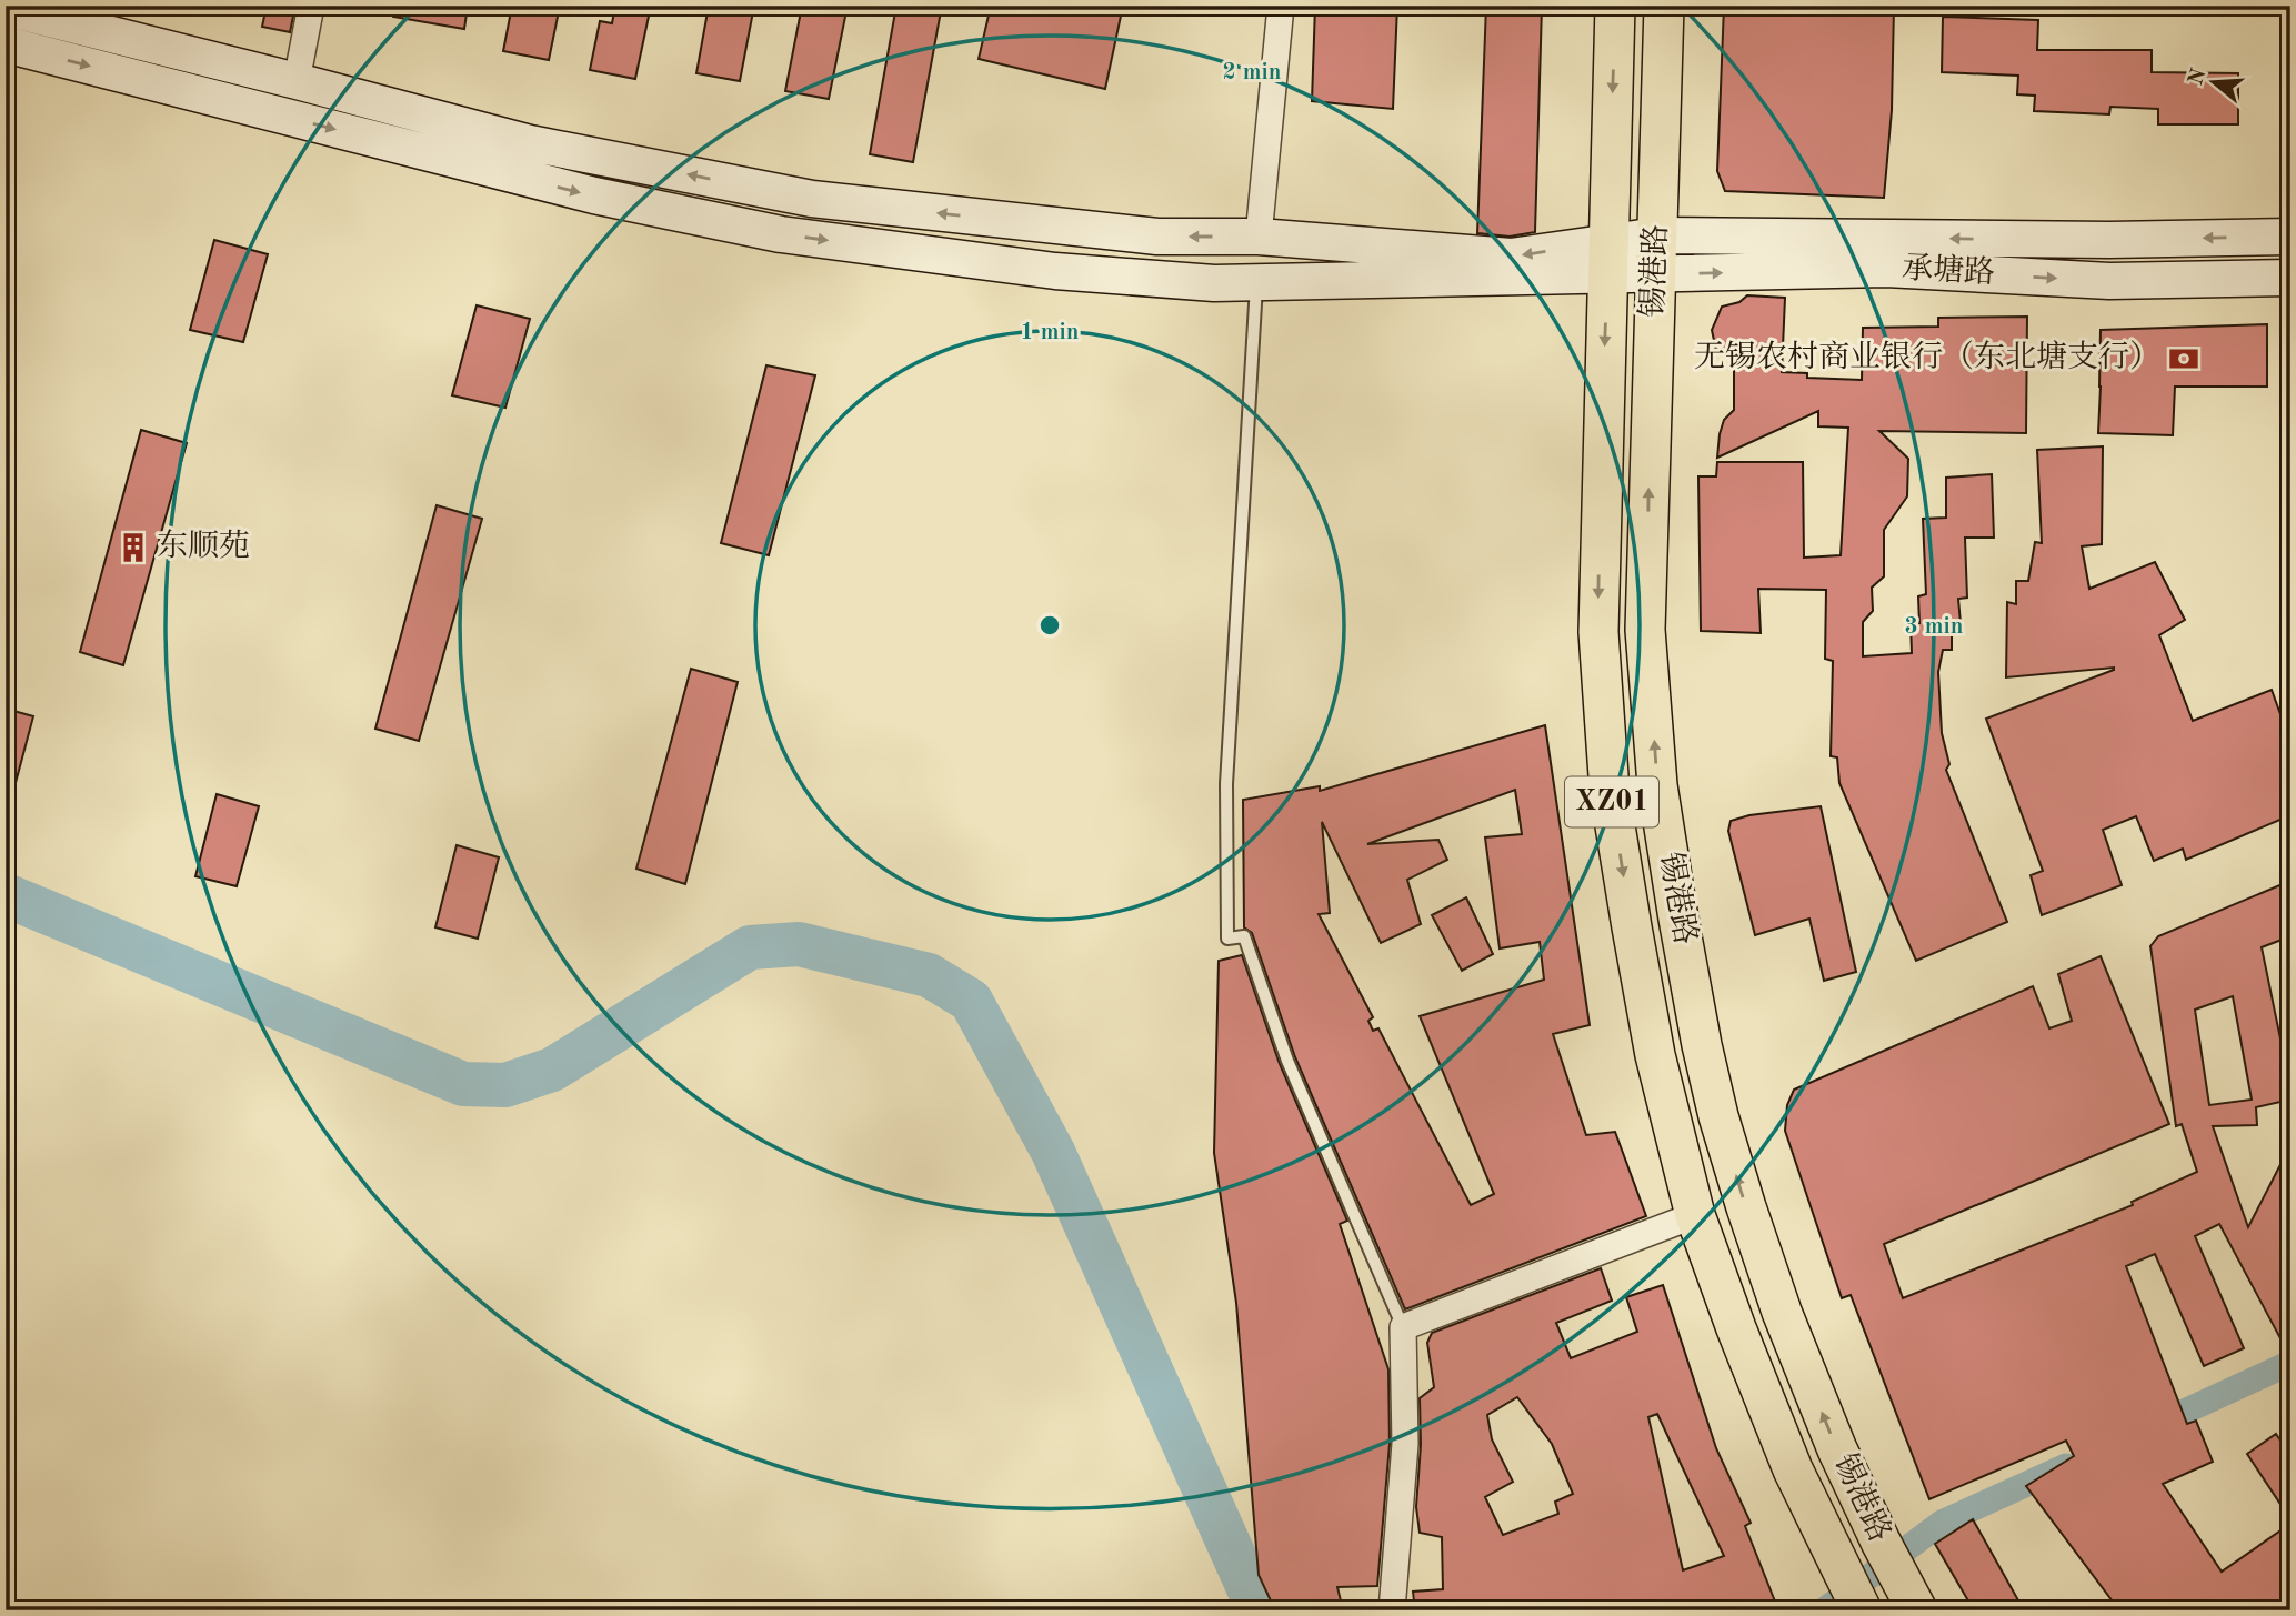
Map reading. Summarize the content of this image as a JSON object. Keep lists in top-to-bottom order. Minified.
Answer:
{"streets":{"main road":["锡港路","XZ01"],"street":["承塘路"]},"crossings":[["锡港路","承塘路"]],"places":{"bank":["无锡农村商业银行（东北塘支行）"],"building":["东顺苑"]},"north":"left","rings":["2 min","1 min","3 min"]}
